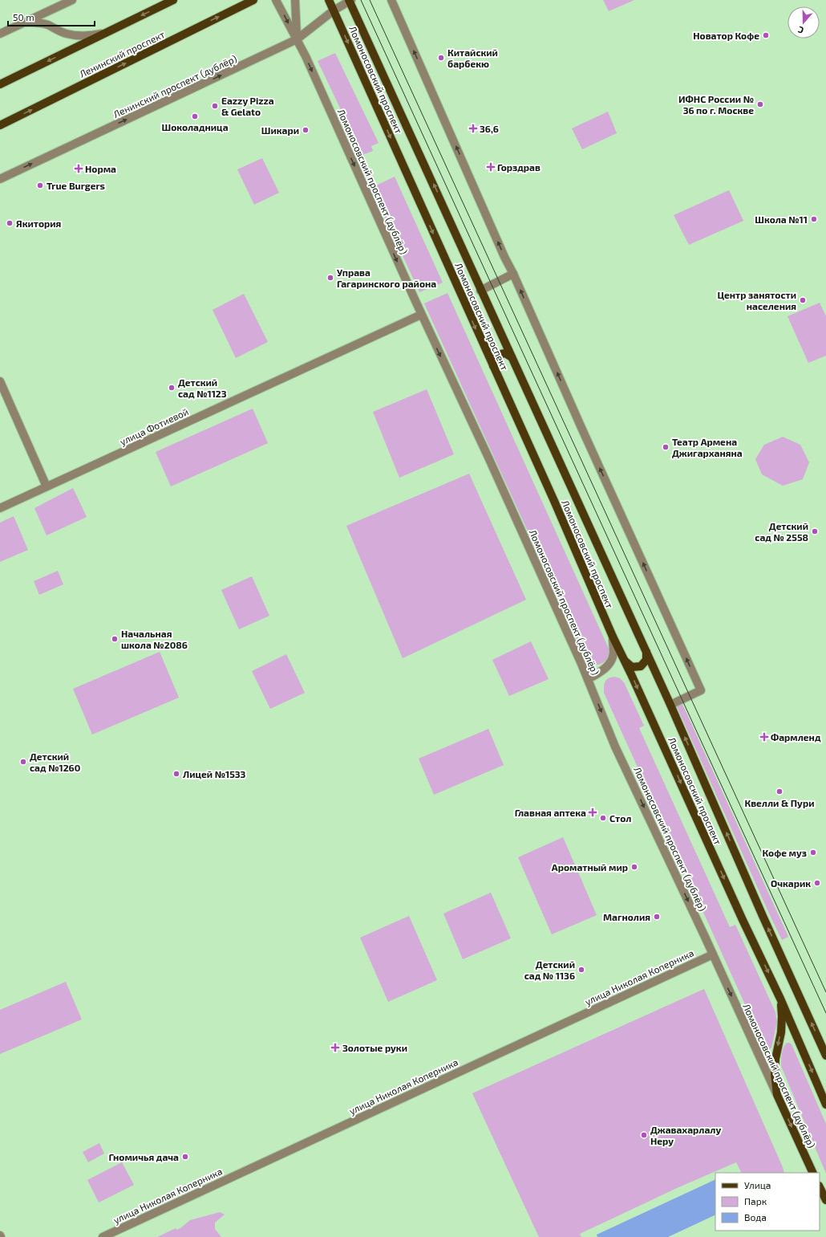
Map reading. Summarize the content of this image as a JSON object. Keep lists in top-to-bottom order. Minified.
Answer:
{"streets":{"main road":["Ленинский проспект","Ломоносовский проспект","Ломоносовский проспект (дублёр)"],"street":["Ленинский проспект (дублёр)","улица Фотиевой","улица Николая Коперника"]},"crossings":[["Ломоносовский проспект","Ленинский проспект (дублёр)"],["Ленинский проспект (дублёр)","Ломоносовский проспект (дублёр)"],["Ломоносовский проспект (дублёр)","улица Фотиевой"],["Ломоносовский проспект (дублёр)","улица Николая Коперника"]],"one_way":["Ленинский проспект (дублёр)","Ломоносовский проспект (дублёр)"],"places":{"other":["Новатор Кофе","Китайский барбекю","ИФНС России № 36 по г. Москве","Eazzy Pizza & Gelato","Шоколадница","Шикари","True Burgers","Школа №11","Якитория","Управа Гагаринского района","Центр занятости населения","Детский сад №1123","Театр Армена Джигарханяна","Детский сад № 2558","Начальная школа №2086","Детский сад №1260","Лицей №1533","Квелли & Пури","Стол","Кофе муз","Ароматный мир","Очкарик","Магнолия","Детский сад № 1136","Джавахарлалу Неру","Гномичья дача"],"health":["36,6","Горздрав","Норма","Фармленд","Главная аптека","Золотые руки"]},"legend":["Улица","Парк","Вода"],"scale_bar":"50 m","north":"bottom"}
